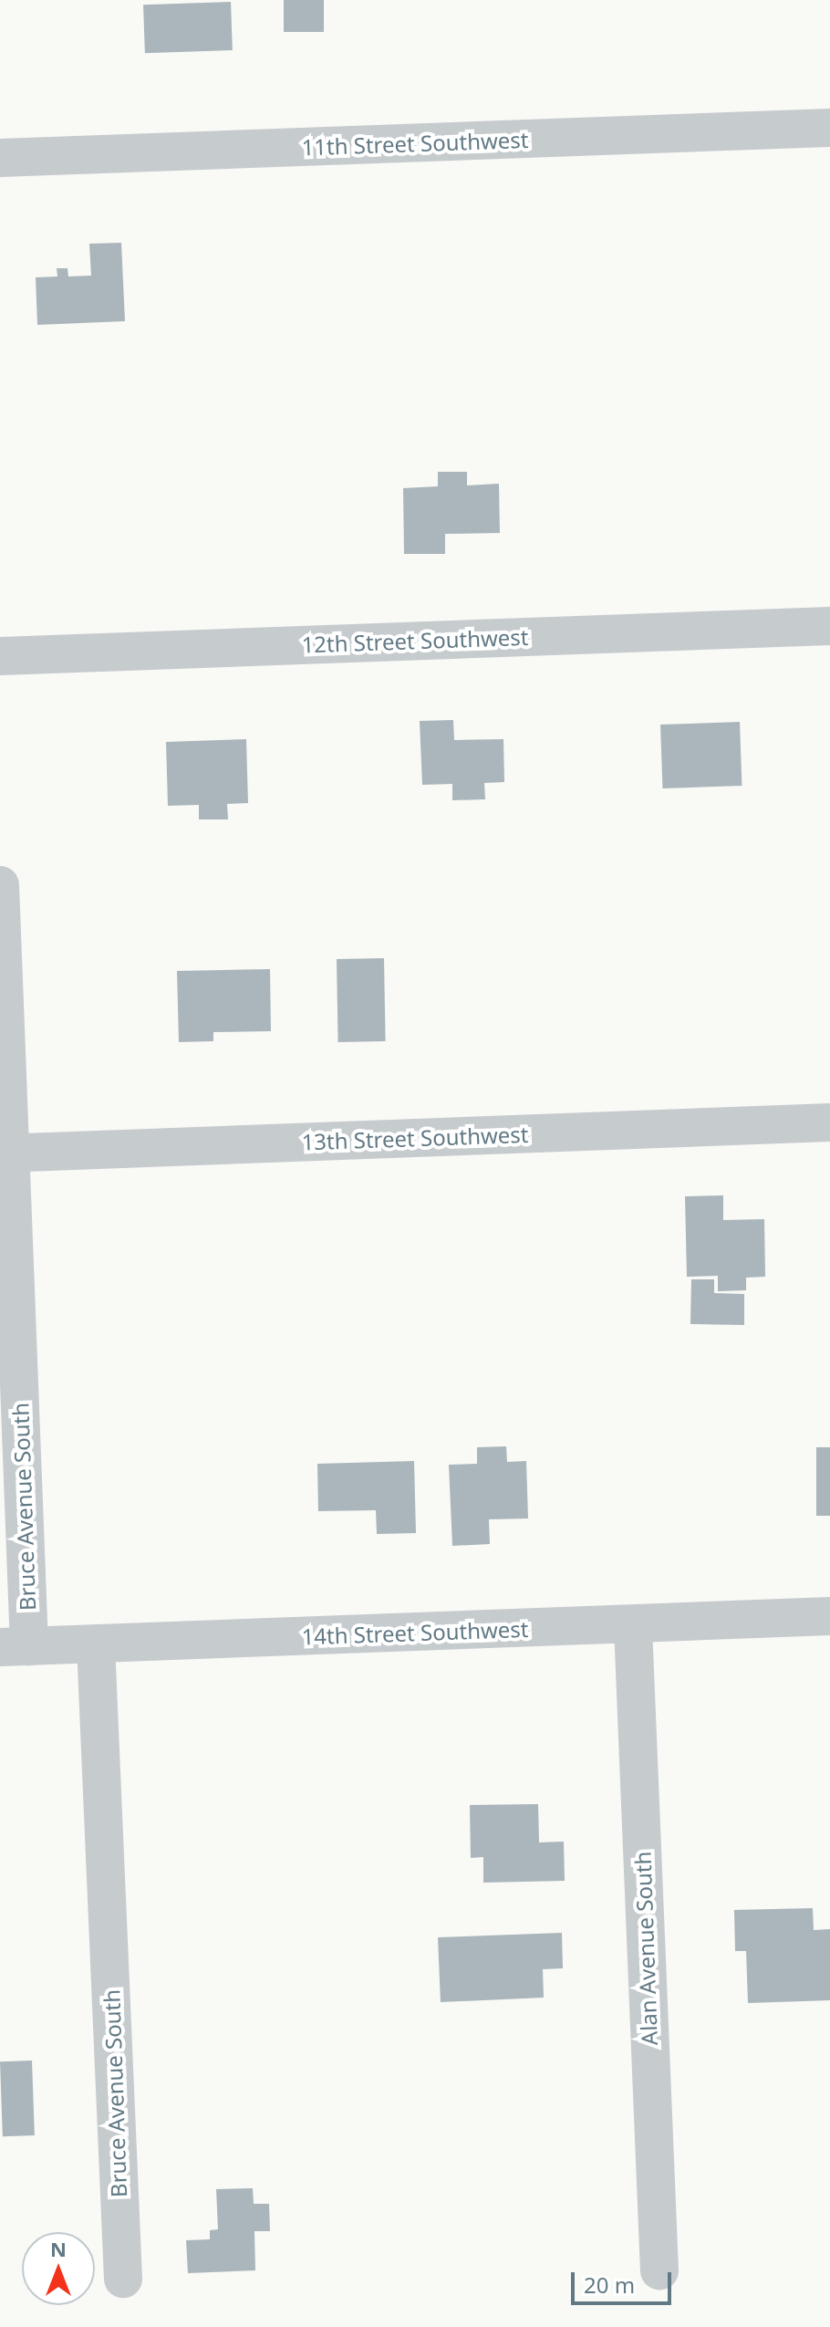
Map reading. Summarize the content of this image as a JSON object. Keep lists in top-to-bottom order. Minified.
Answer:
{"streets":{"street":["11th Street Southwest","12th Street Southwest","13th Street Southwest","Bruce Avenue South","14th Street Southwest","Alan Avenue South"]},"crossings":[["13th Street Southwest","Bruce Avenue South"],["Bruce Avenue South","14th Street Southwest"],["14th Street Southwest","Alan Avenue South"]],"scale_bar":"20 m","north":"top"}
